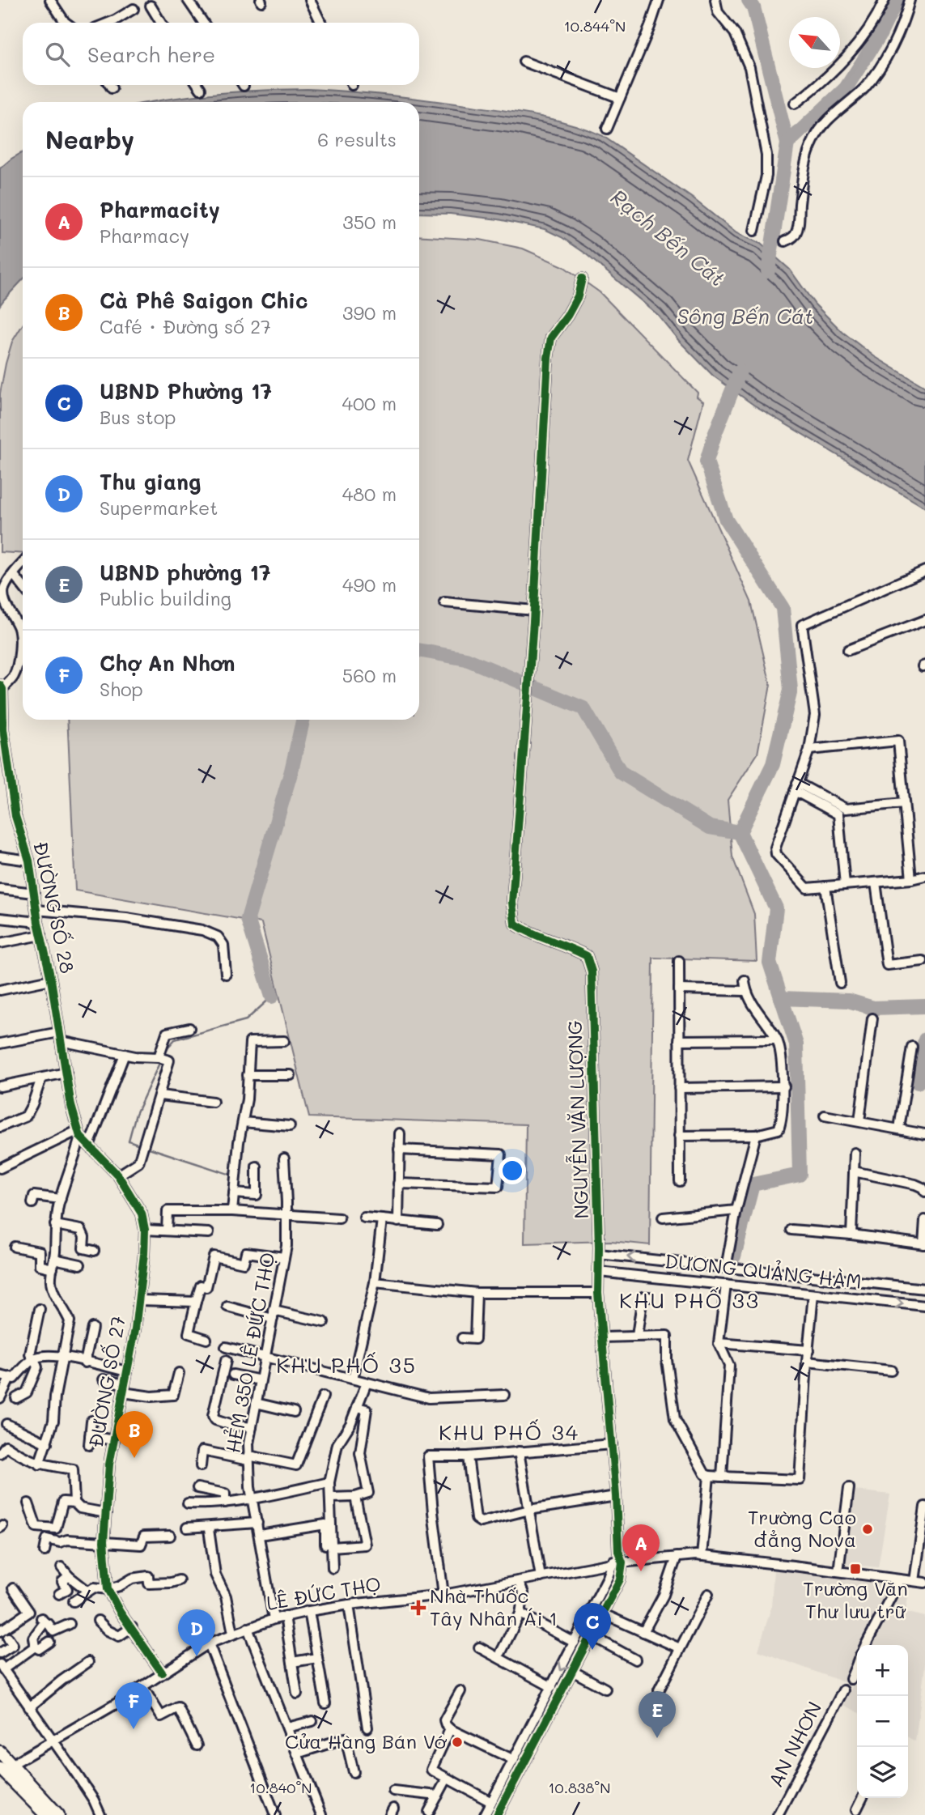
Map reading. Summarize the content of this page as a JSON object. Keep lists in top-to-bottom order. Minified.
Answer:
{"streets":{"street":["ĐƯỜNG SỐ 28","NGUYỄN VĂN LƯỢNG","DƯƠNG QUẢNG HÀM","HẺM 350 LÊ ĐỨC THỌ","ĐƯỜNG SỐ 27","LÊ ĐỨC THỌ","AN NHƠN"]},"crossings":[["ĐƯỜNG SỐ 28","ĐƯỜNG SỐ 27"],["NGUYỄN VĂN LƯỢNG","DƯƠNG QUẢNG HÀM"],["NGUYỄN VĂN LƯỢNG","LÊ ĐỨC THỌ"],["HẺM 350 LÊ ĐỨC THỌ","LÊ ĐỨC THỌ"],["ĐƯỜNG SỐ 27","LÊ ĐỨC THỌ"]],"districts":["KHU PHỐ 33","KHU PHỐ 35","KHU PHỐ 34"],"water":["Rạch Bến Cát","Sông Bến Cát"],"places":{"other":["Trường Cao đẳng Nova","Cửa Hàng Bán Vớ"],"transit":["Trường Văn Thư lưu trữ"],"health":["Nhà Thuốc Tây Nhân Ái 1"]},"north":"top left","page":{"search":"Search here","heading":["Nearby","6 results"],"list":[{"mark":"A","name":"Pharmacity","note":"Pharmacy","value":"350 m"},{"mark":"B","name":"Cà Phê Saigon Chic","note":"Café · Đường số 27","value":"390 m"},{"mark":"C","name":"UBND Phường 17","note":"Bus stop","value":"400 m"},{"mark":"D","name":"Thu giang","note":"Supermarket","value":"480 m"},{"mark":"E","name":"UBND phường 17","note":"Public building","value":"490 m"},{"mark":"F","name":"Chợ An Nhơn","note":"Shop","value":"560 m"}],"pins":["B","A","C","D","F","E"],"map_buttons":["+","−"]},"coordinates":["10.844°N","10.840°N","10.838°N"]}
